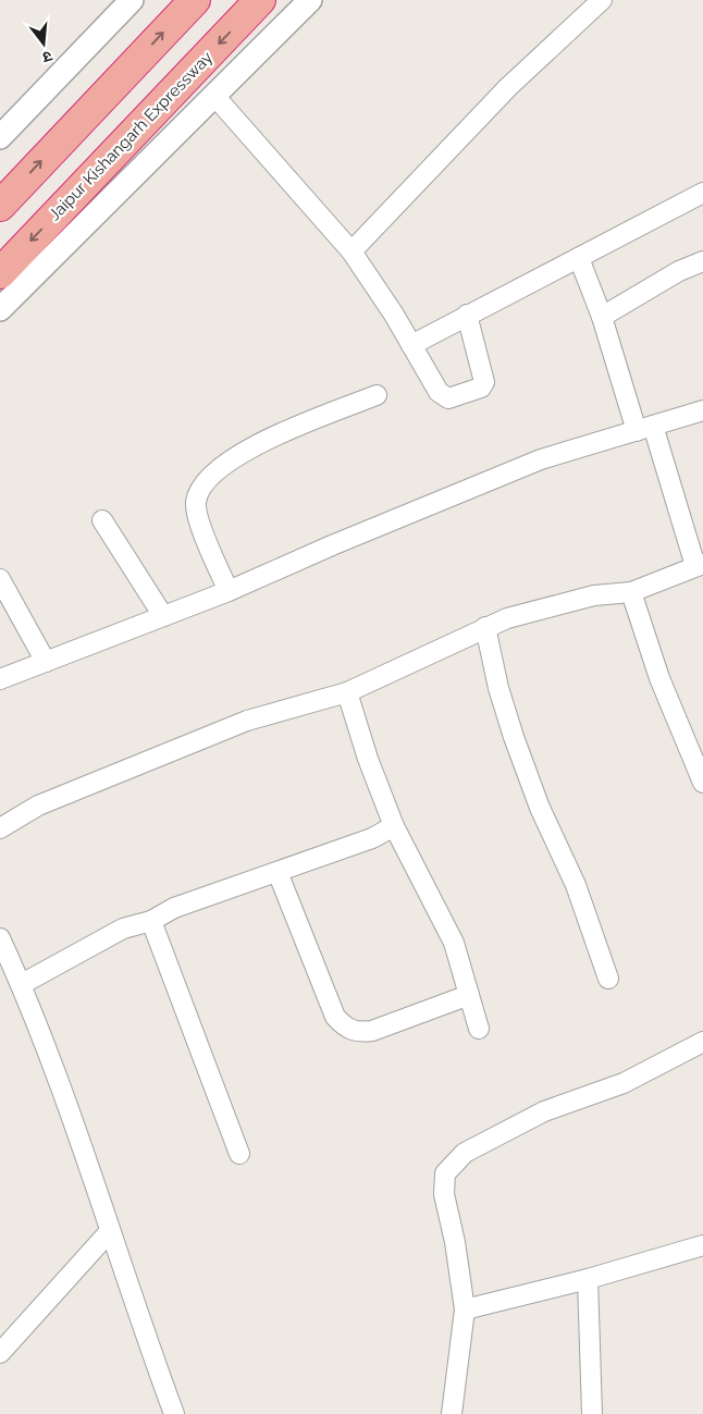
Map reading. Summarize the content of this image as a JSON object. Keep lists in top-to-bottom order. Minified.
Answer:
{"streets":{"highway":["Jaipur Kishangarh Expressway"]},"north":"bottom"}
